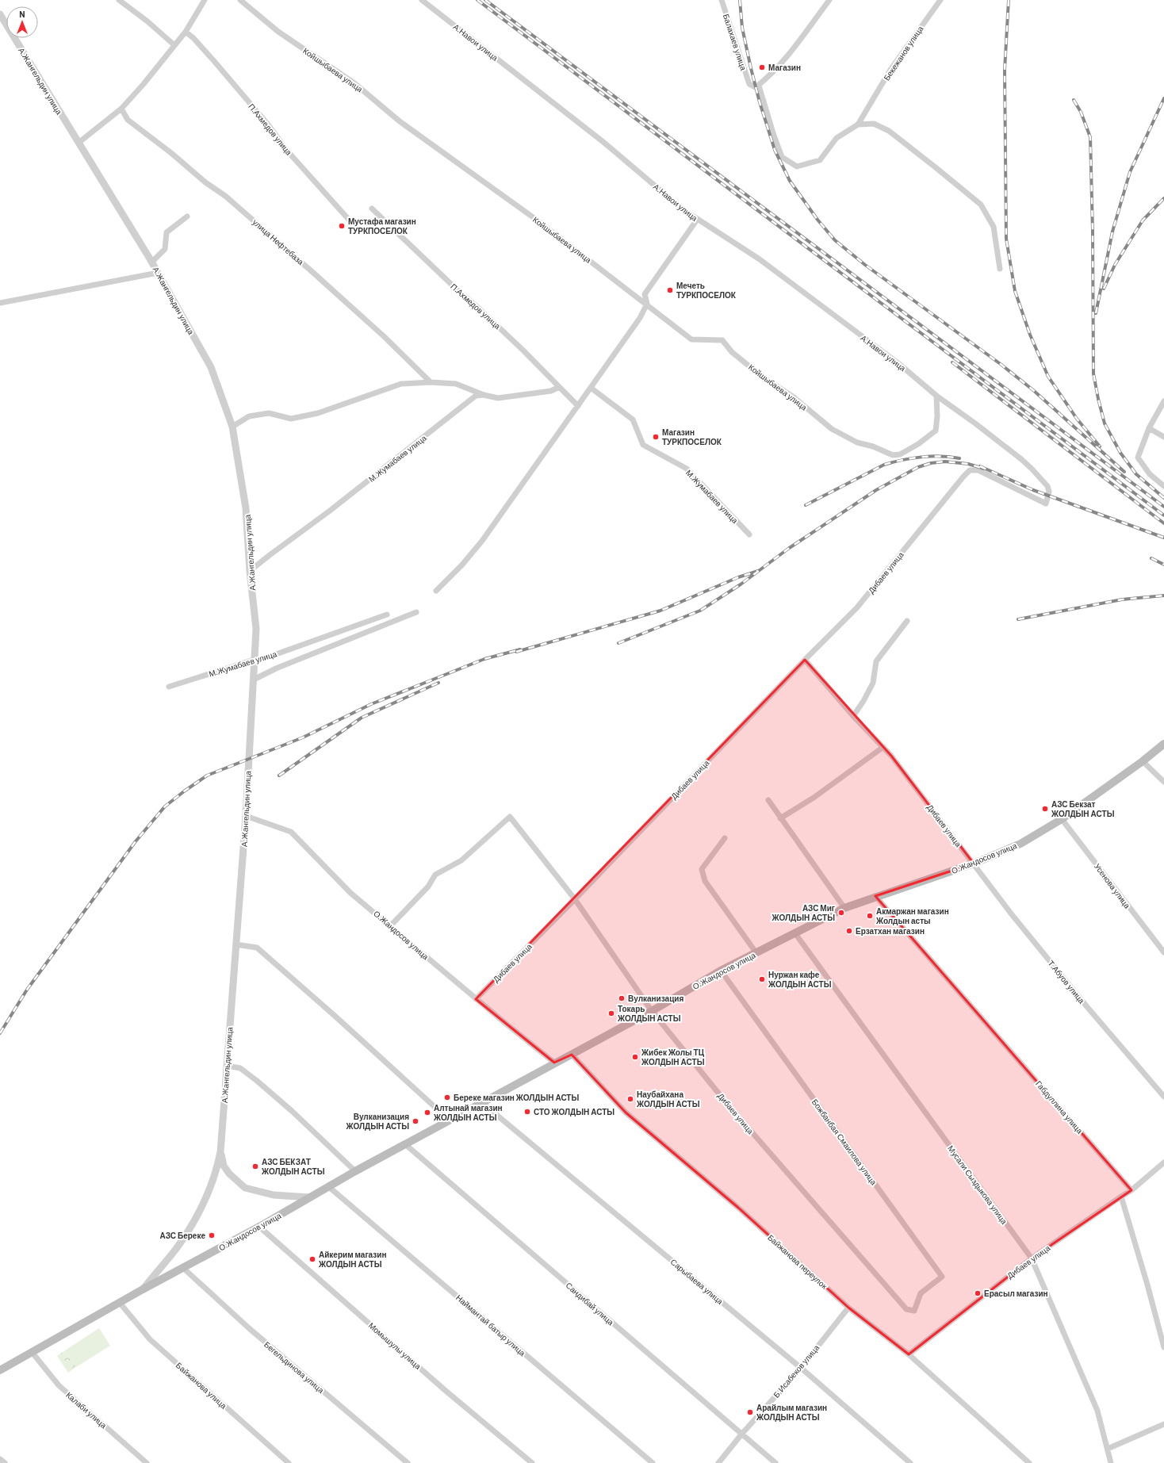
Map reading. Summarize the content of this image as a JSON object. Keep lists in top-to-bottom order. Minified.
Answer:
{"streets":{"main road":["О.Жандосов улица"],"street":["А.Навои улица","Балахаев улица","Бекежанов улица","Койшыбаева улица","А.Жангельдин улица","П.Ахмедов улица","улица Нефтебаза","М.Жумабаев улица","Дибаев улица","Усенова улица","Т.Абуов улица","Габдуллина улица","Божбанбая Смаилова улица","Мусали Сыздыкова улица","Байжанова переулок","Сарыбаева улица","Сандибай улица","Наймантай батыр улица","Момышулы улица","Бегельдинова улица","Б.Исабеков улица","Байжанова улица","Калаби улица"]},"crossings":[["А.Навои улица","Койшыбаева улица"],["А.Навои улица","Дибаев улица"],["Балахаев улица","Бекежанов улица"],["А.Жангельдин улица","М.Жумабаев улица"],["А.Жангельдин улица","О.Жандосов улица"],["Дибаев улица","О.Жандосов улица"],["Дибаев улица","Т.Абуов улица"],["Дибаев улица","Божбанбая Смаилова улица"],["Дибаев улица","Мусали Сыздыкова улица"],["Дибаев улица","Байжанова переулок"],["О.Жандосов улица","Усенова улица"],["О.Жандосов улица","Т.Абуов улица"],["О.Жандосов улица","Габдуллина улица"],["О.Жандосов улица","Божбанбая Смаилова улица"],["О.Жандосов улица","Мусали Сыздыкова улица"],["О.Жандосов улица","Байжанова переулок"],["О.Жандосов улица","Сарыбаева улица"],["О.Жандосов улица","Сандибай улица"],["О.Жандосов улица","Наймантай батыр улица"],["О.Жандосов улица","Момышулы улица"],["О.Жандосов улица","Бегельдинова улица"],["О.Жандосов улица","Байжанова улица"],["О.Жандосов улица","Калаби улица"],["Байжанова переулок","Б.Исабеков улица"],["Сарыбаева улица","Б.Исабеков улица"],["Сандибай улица","Б.Исабеков улица"]],"places":["Магазин","Мустафа магазин ТУРКПОСЕЛОК","Мечеть ТУРКПОСЕЛОК","Магазин ТУРКПОСЕЛОК","АЗС Бекзат ЖОЛДЫН АСТЫ","АЗС Миг ЖОЛДЫН АСТЫ","Акмаржан магазин Жолдын асты","Ерзатхан магазин","Нуржан кафе ЖОЛДЫН АСТЫ","Вулканизация","Токарь ЖОЛДЫН АСТЫ","Жибек Жолы ТЦ ЖОЛДЫН АСТЫ","Береке магазин ЖОЛДЫН АСТЫ","Наубайхана ЖОЛДЫН АСТЫ","СТО ЖОЛДЫН АСТЫ","Алтынай магазин ЖОЛДЫН АСТЫ","Вулканизация ЖОЛДЫН АСТЫ","АЗС БЕКЗАТ ЖОЛДЫН АСТЫ","АЗС Береке","Айкерим магазин ЖОЛДЫН АСТЫ","Ерасыл магазин","Арайлым магазин ЖОЛДЫН АСТЫ"],"north":"top"}
